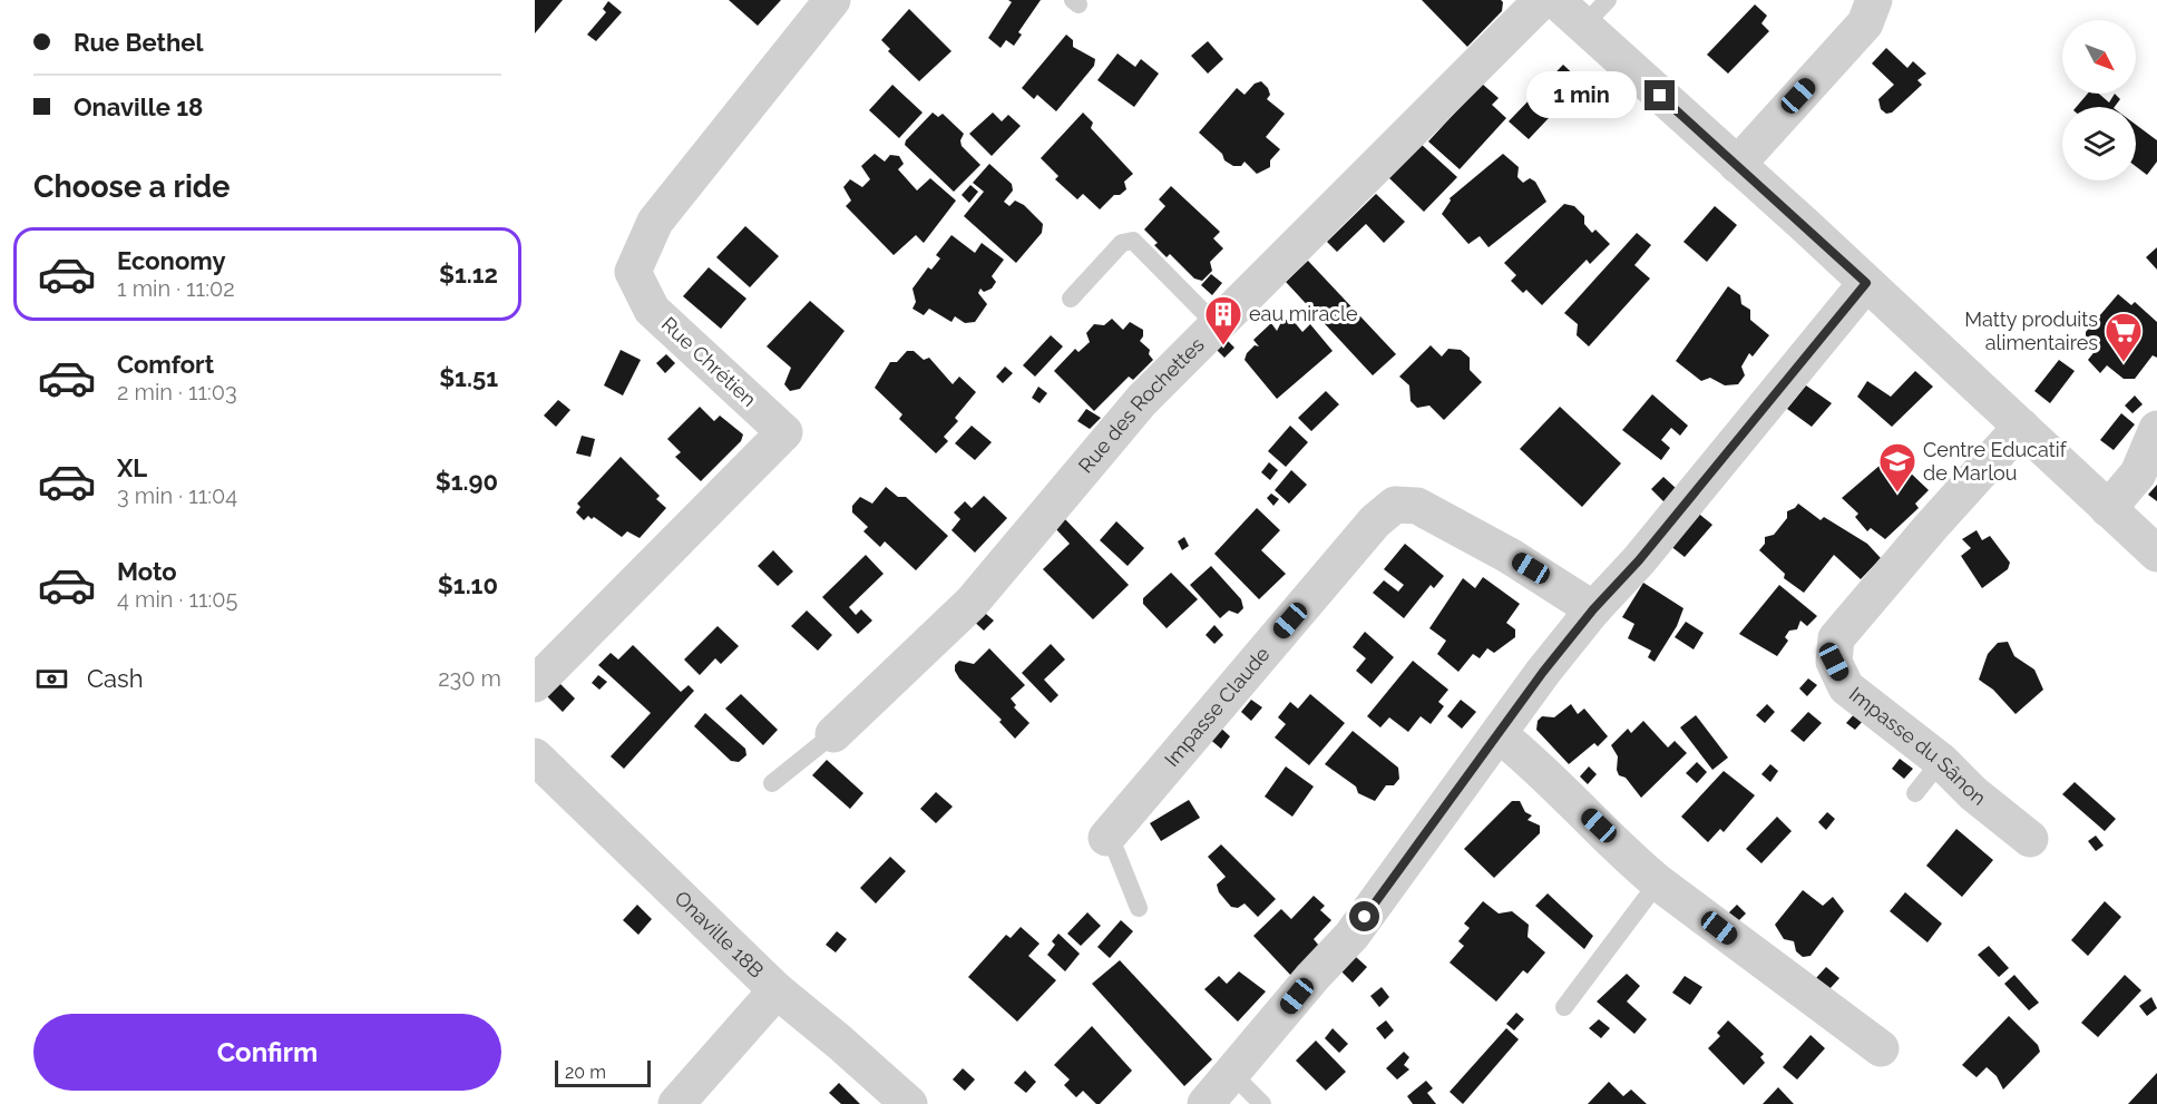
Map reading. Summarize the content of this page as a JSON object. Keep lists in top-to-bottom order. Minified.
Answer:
{"streets":{"street":["Rue Chrétien","Rue des Rochettes","Impasse Claude","Impasse du Sânon","Onaville 18B"]},"places":{"building":["eau miracle"],"supermarket":["Matty produits alimentaires"],"school or university":["Centre Educatif de Marlou"]},"scale_bar":"20 m","north":"bottom right","page":{"banner":["Rue Bethel","Onaville 18"],"bubble":"1 min","heading":"Choose a ride","list":[{"name":"Economy","note":"1 min · 11:02","value":"$1.12"},{"name":"Comfort","note":"2 min · 11:03","value":"$1.51"},{"name":"XL","note":"3 min · 11:04","value":"$1.90"},{"name":"Moto","note":"4 min · 11:05","value":"$1.10"}],"pay":["Cash","230 m"],"buttons":"Confirm","scale":"20 m"}}
